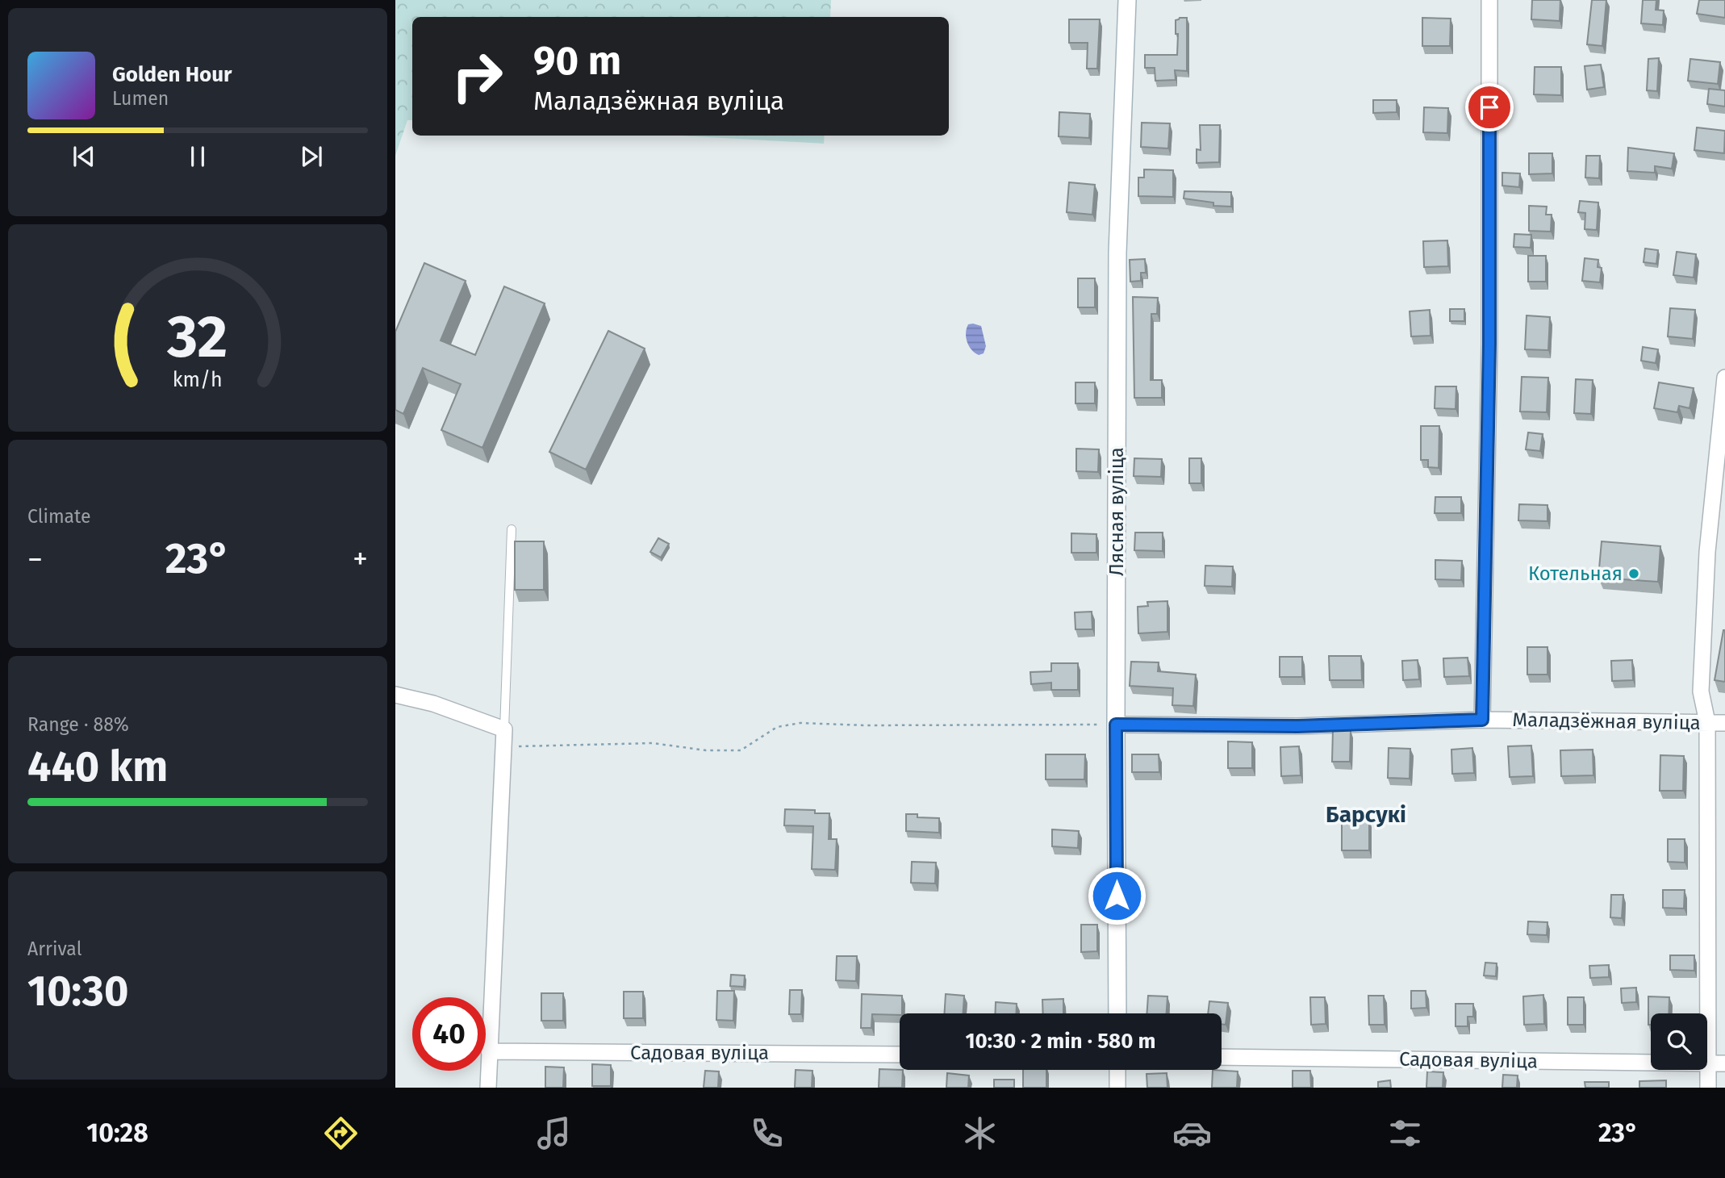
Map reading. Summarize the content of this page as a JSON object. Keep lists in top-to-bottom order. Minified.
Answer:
{"streets":{"street":["Лясная вуліца","Маладзёжная вуліца","Садовая вуліца"]},"crossings":[["Лясная вуліца","Маладзёжная вуліца"]],"districts":["Барсукі"],"places":["Котельная"],"page":{"turn":["90 m","Маладзёжная вуліца"],"song":["Golden Hour","Lumen"],"tile":["Climate",["Range · 88%","440 km"],["Arrival","10:30"]],"heat":["−","23°","+"],"limit":"40","trip":"10:30 · 2 min · 580 m","tabs":["10:28","23°"],"gauge":["32","km/h"]}}
